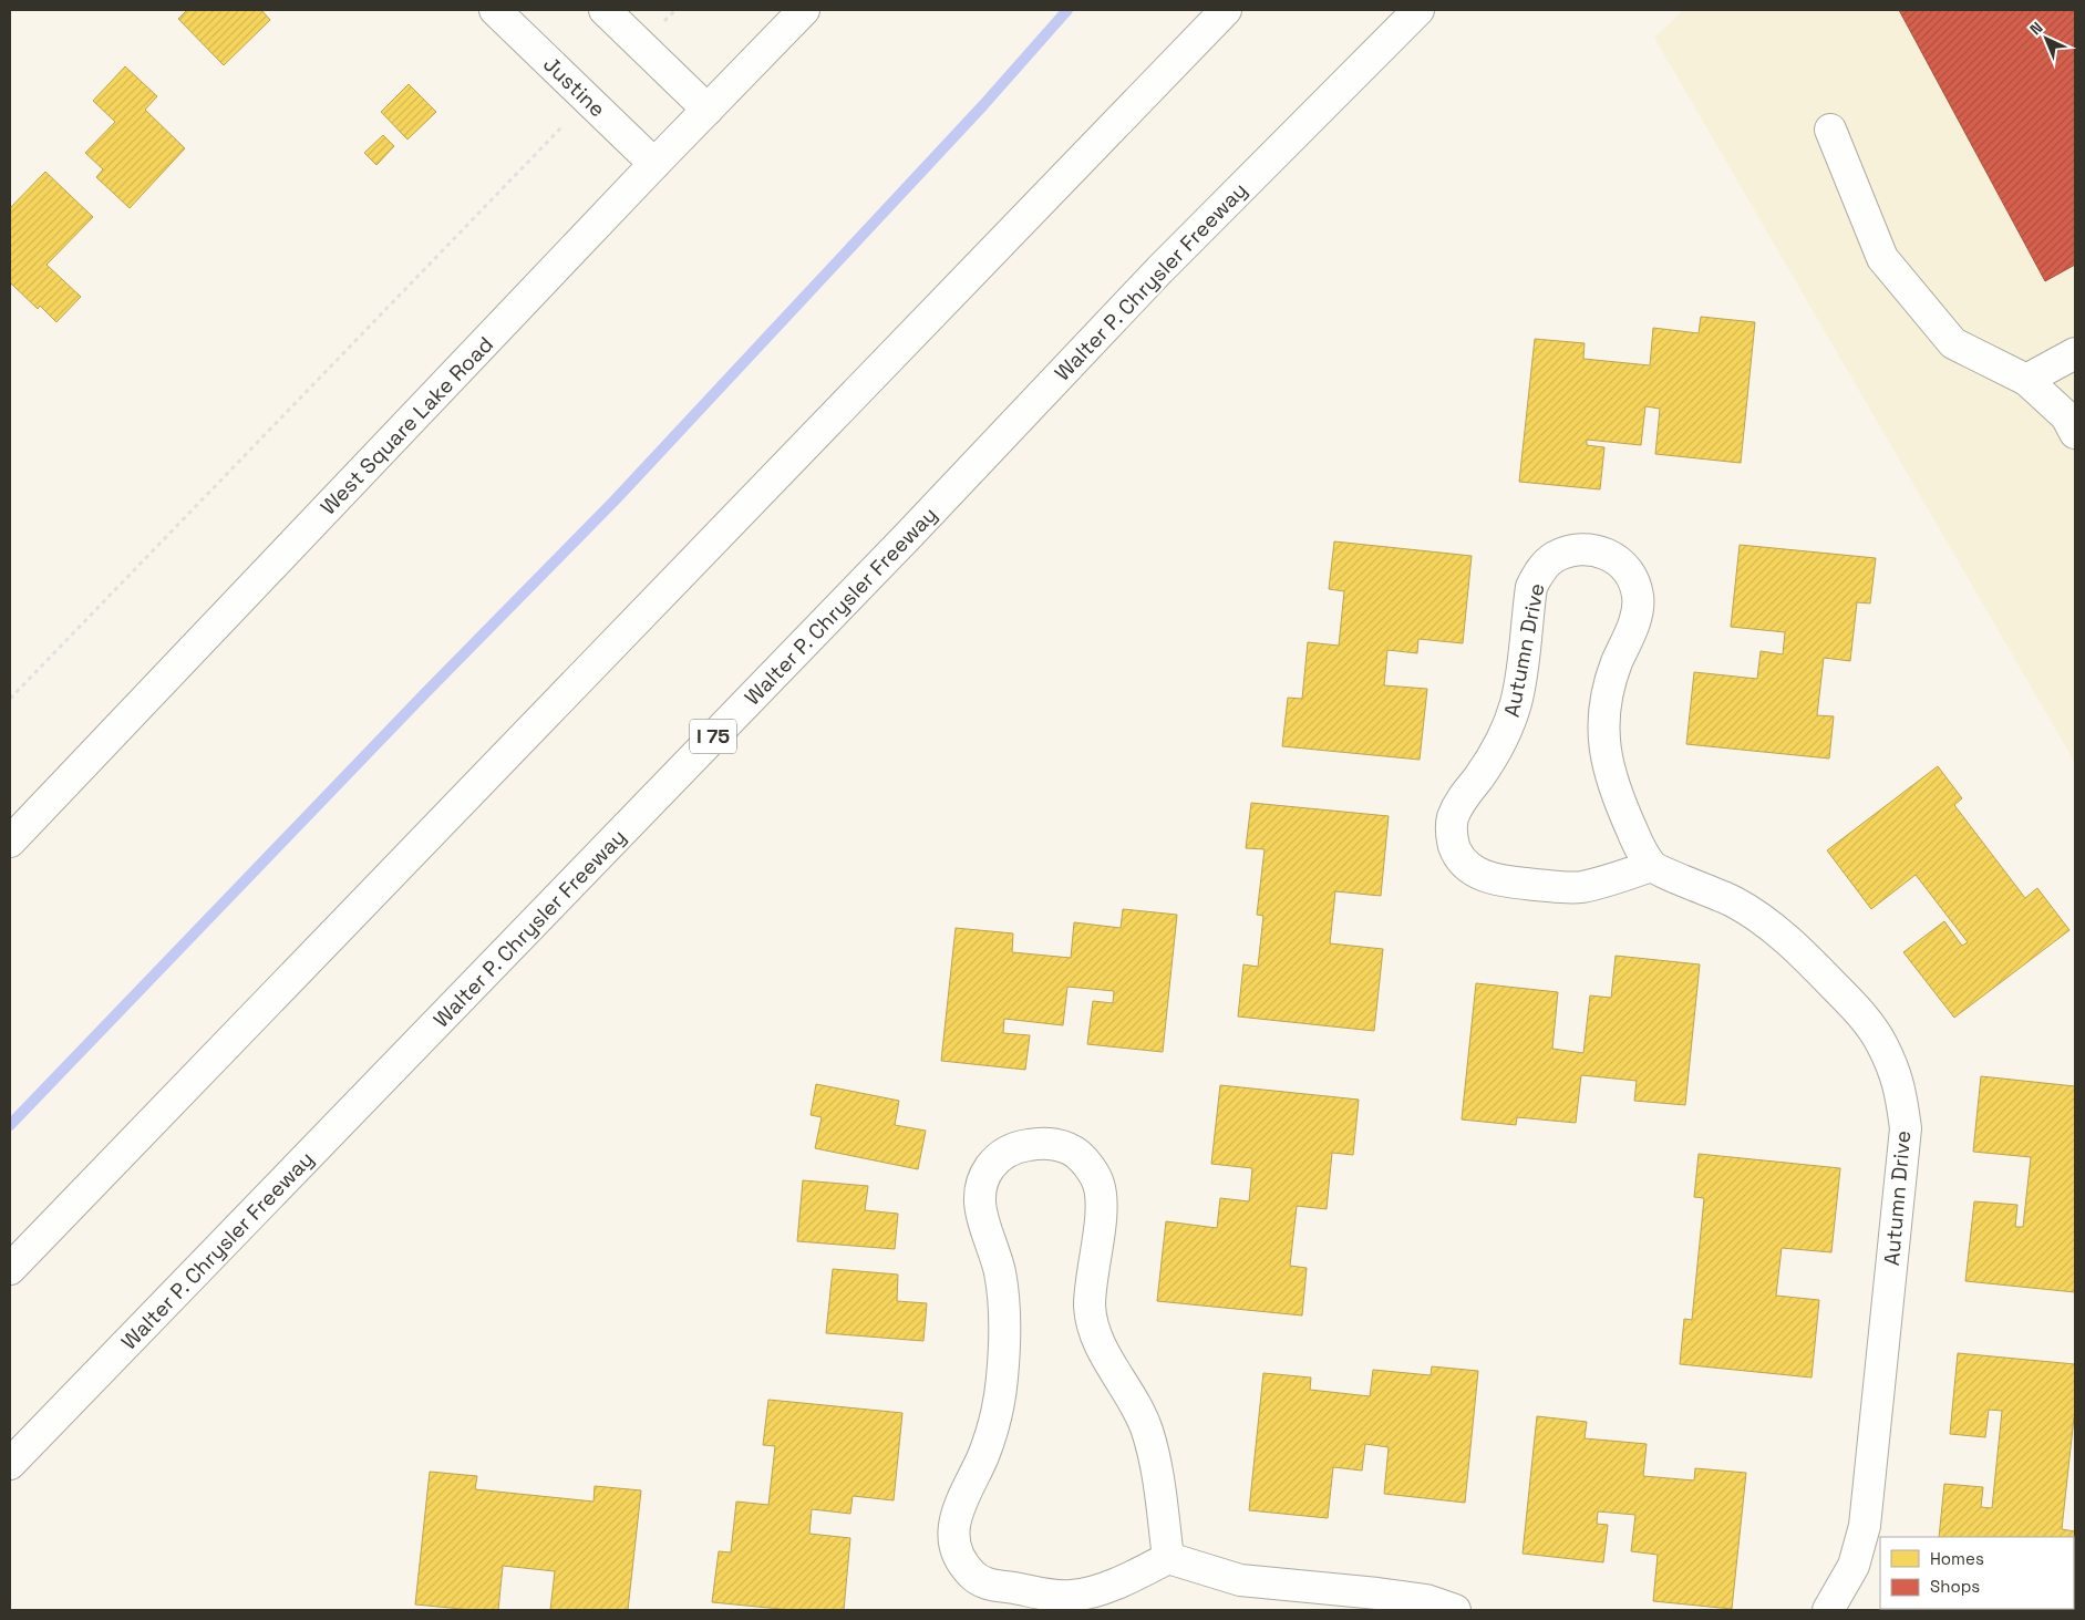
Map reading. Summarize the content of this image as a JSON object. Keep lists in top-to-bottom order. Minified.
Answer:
{"streets":{"main road":["Justine","Walter P. Chrysler Freeway","West Square Lake Road","Autumn Drive","I 75"]},"crossings":[["Justine","West Square Lake Road"]],"legend":["Homes","Shops"],"north":"top left"}
